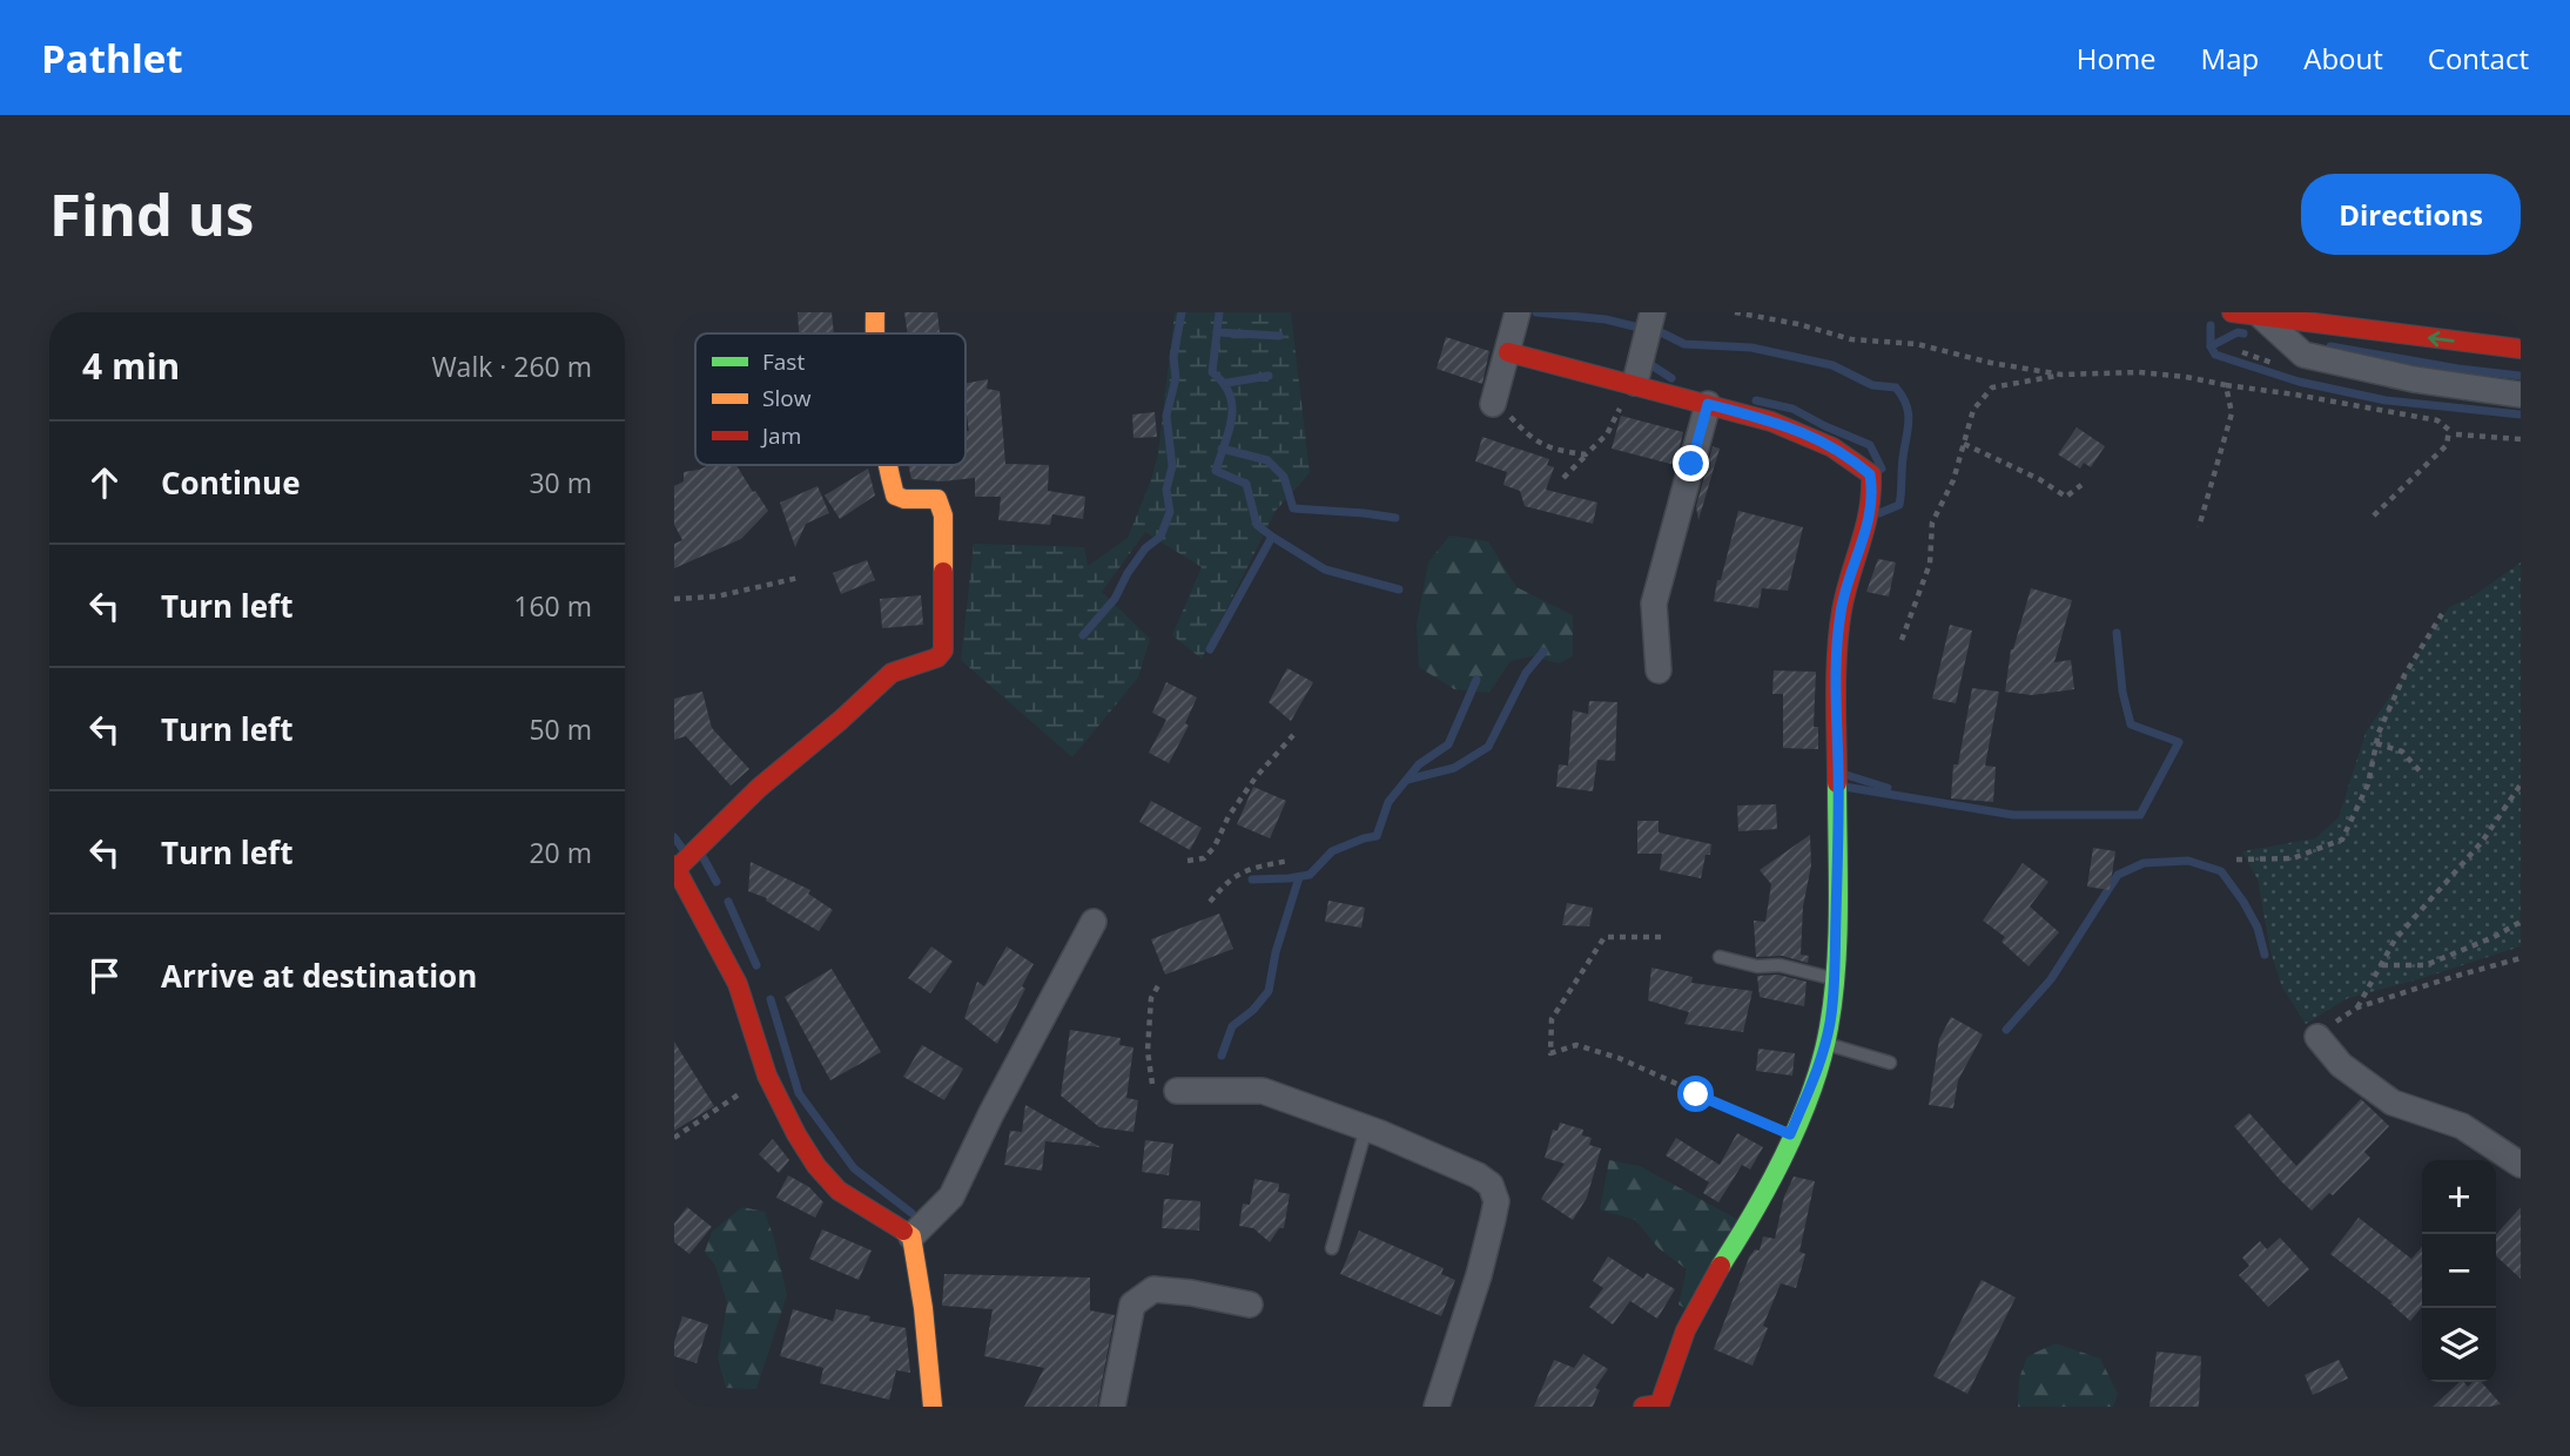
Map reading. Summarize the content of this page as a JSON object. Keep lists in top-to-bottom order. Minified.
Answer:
{"legend":["Fast","Slow","Jam"],"page":{"header":"Pathlet","nav":["Home","Map","About","Contact"],"buttons":"Directions","title":"Find us","heading":["4 min","Walk · 260 m"],"list":[["Continue","30 m"],["Turn left","160 m"],["Turn left","50 m"],["Turn left","20 m"],"Arrive at destination"],"map_buttons":["+","−"]}}
